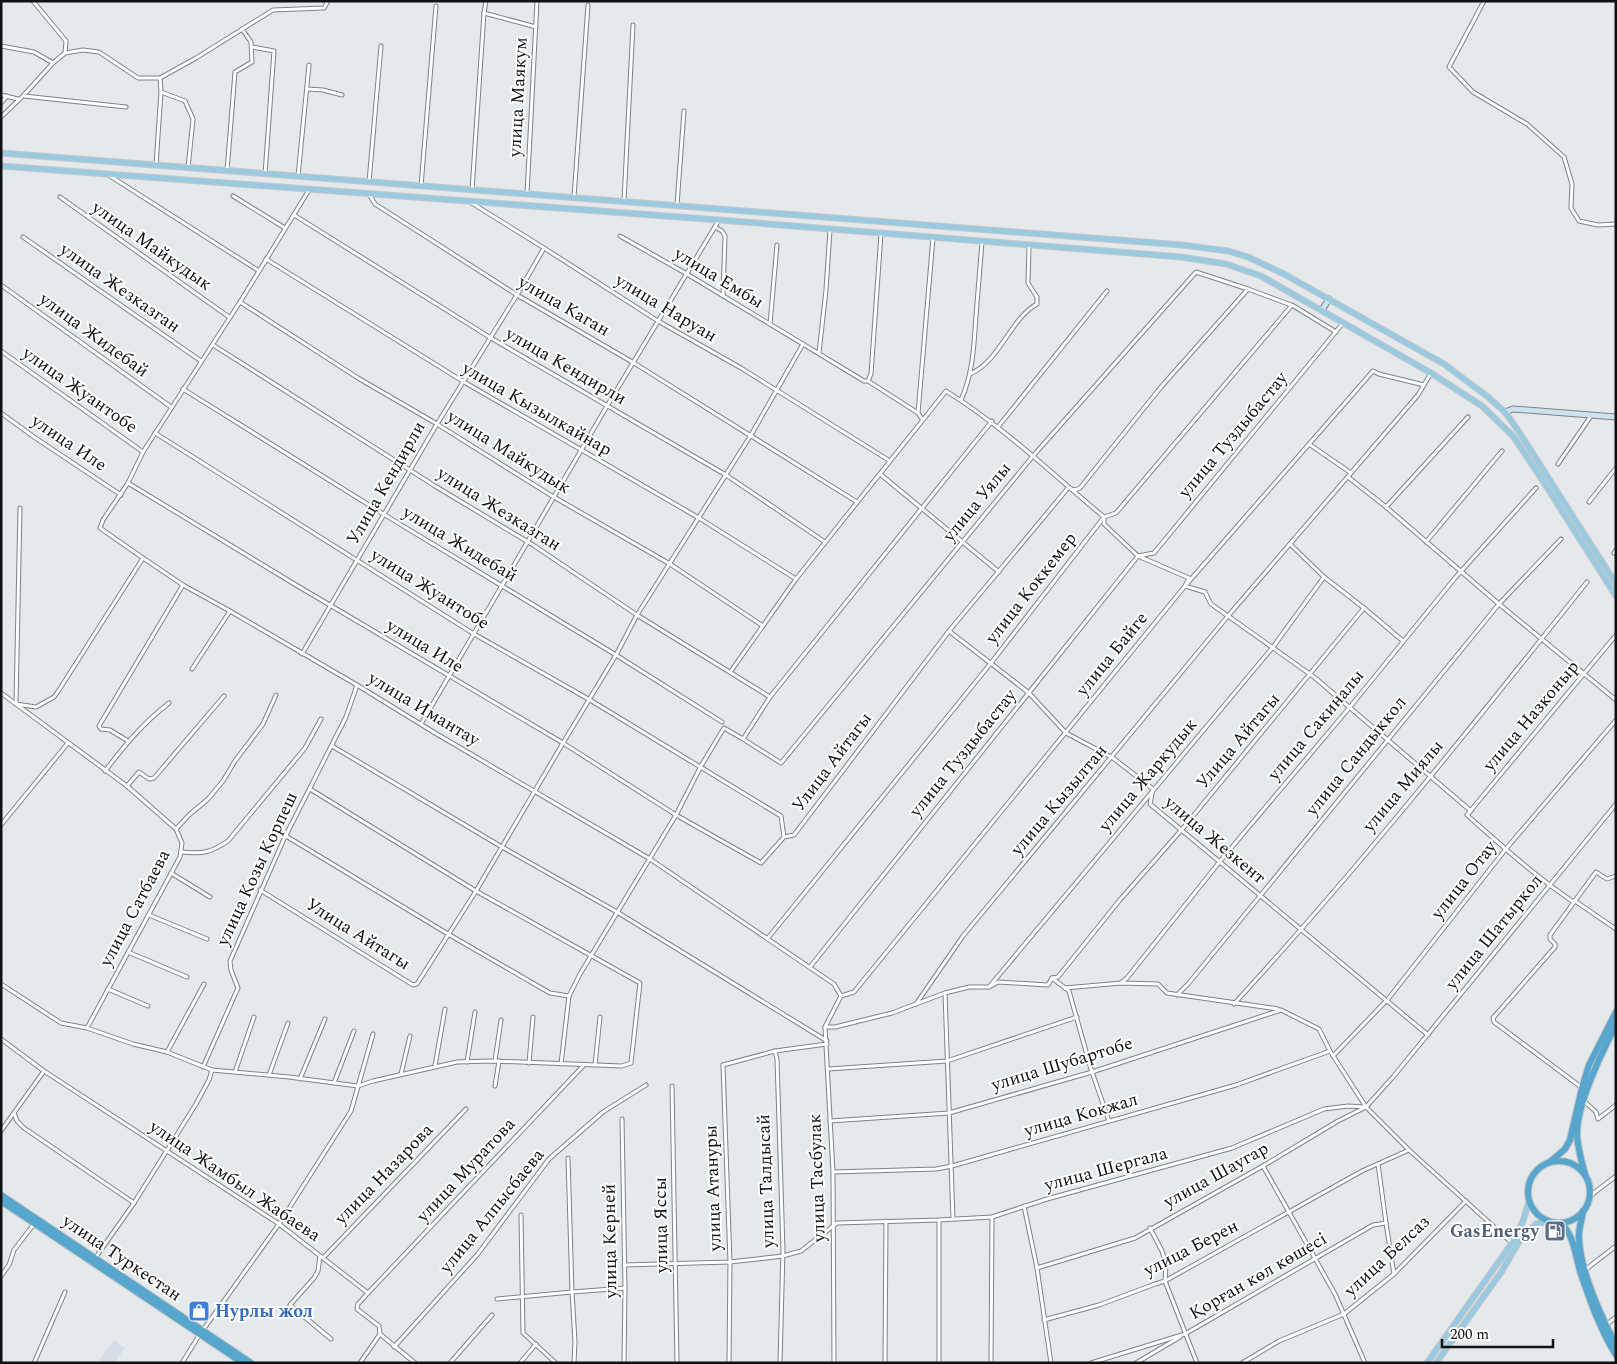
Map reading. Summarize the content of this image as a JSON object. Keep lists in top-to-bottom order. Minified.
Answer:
{"streets":{"highway":["улица Туркестан"],"street":["улица Маякум","улица Майкудык","улица Ембы","улица Жезказган","улица Каган","улица Наруан","улица Жидебай","улица Кендирли","улица Жуантобе","улица Кызылкайнар","улица Туздыбастау","улица Иле","Улица Кендирли","улица Уялы","улица Коккемер","улица Байге","улица Имантау","улица Назконыр","улица Сакиналы","Улица Айтагы","улица Сандыккол","улица Жаркудык","улица Миялы","улица Кызылтан","улица Жезкент","улица Козы Корпеш","улица Отау","улица Сатбаева","улица Шатыркол","улица Шубартобе","улица Кокжал","улица Шергала","улица Муратова","улица Назарова","улица Шаугар","улица Тасбулак","улица Жамбыл Жабаева","улица Талдысай","улица Атануры","улица Алпысбаева","улица Яссы","улица Керней","улица Берен","улица Белсаз","Қорған көл көшесі"]},"crossings":[["улица Майкудык","Улица Кендирли"],["улица Жезказган","Улица Кендирли"],["улица Каган","Улица Кендирли"],["улица Наруан","Улица Кендирли"],["улица Жидебай","Улица Кендирли"],["улица Кендирли","Улица Кендирли"],["улица Жуантобе","Улица Кендирли"],["улица Жуантобе","Улица Айтагы"],["улица Кызылкайнар","Улица Кендирли"],["улица Туздыбастау","улица Имантау"],["улица Туздыбастау","улица Жезкент"],["улица Иле","Улица Кендирли"],["улица Иле","улица Имантау"],["улица Иле","Улица Айтагы"],["Улица Кендирли","улица Имантау"],["улица Коккемер","улица Имантау"],["улица Коккемер","улица Жезкент"],["улица Байге","улица Имантау"],["улица Байге","улица Кызылтан"],["улица Байге","улица Жезкент"],["улица Имантау","улица Козы Корпеш"],["улица Назконыр","улица Отау"],["улица Сакиналы","улица Жезкент"],["Улица Айтагы","улица Жаркудык"],["Улица Айтагы","улица Кызылтан"],["Улица Айтагы","улица Жезкент"],["Улица Айтагы","улица Козы Корпеш"],["Улица Айтагы","улица Тасбулак"],["улица Сандыккол","улица Жезкент"],["улица Жаркудык","улица Жезкент"],["улица Миялы","улица Жезкент"],["улица Кызылтан","улица Жезкент"],["улица Жезкент","улица Отау"],["улица Жезкент","улица Шатыркол"],["улица Шатыркол","улица Шаугар"],["улица Шубартобе","улица Тасбулак"],["улица Кокжал","улица Тасбулак"],["улица Шергала","улица Шаугар"],["улица Шергала","улица Тасбулак"],["улица Муратова","улица Жамбыл Жабаева"],["улица Назарова","улица Жамбыл Жабаева"],["улица Талдысай","улица Атануры"]],"places":{"fuel station":["GasEnergy"],"shop":["Нурлы жол"]},"scale_bar":"200 m"}
